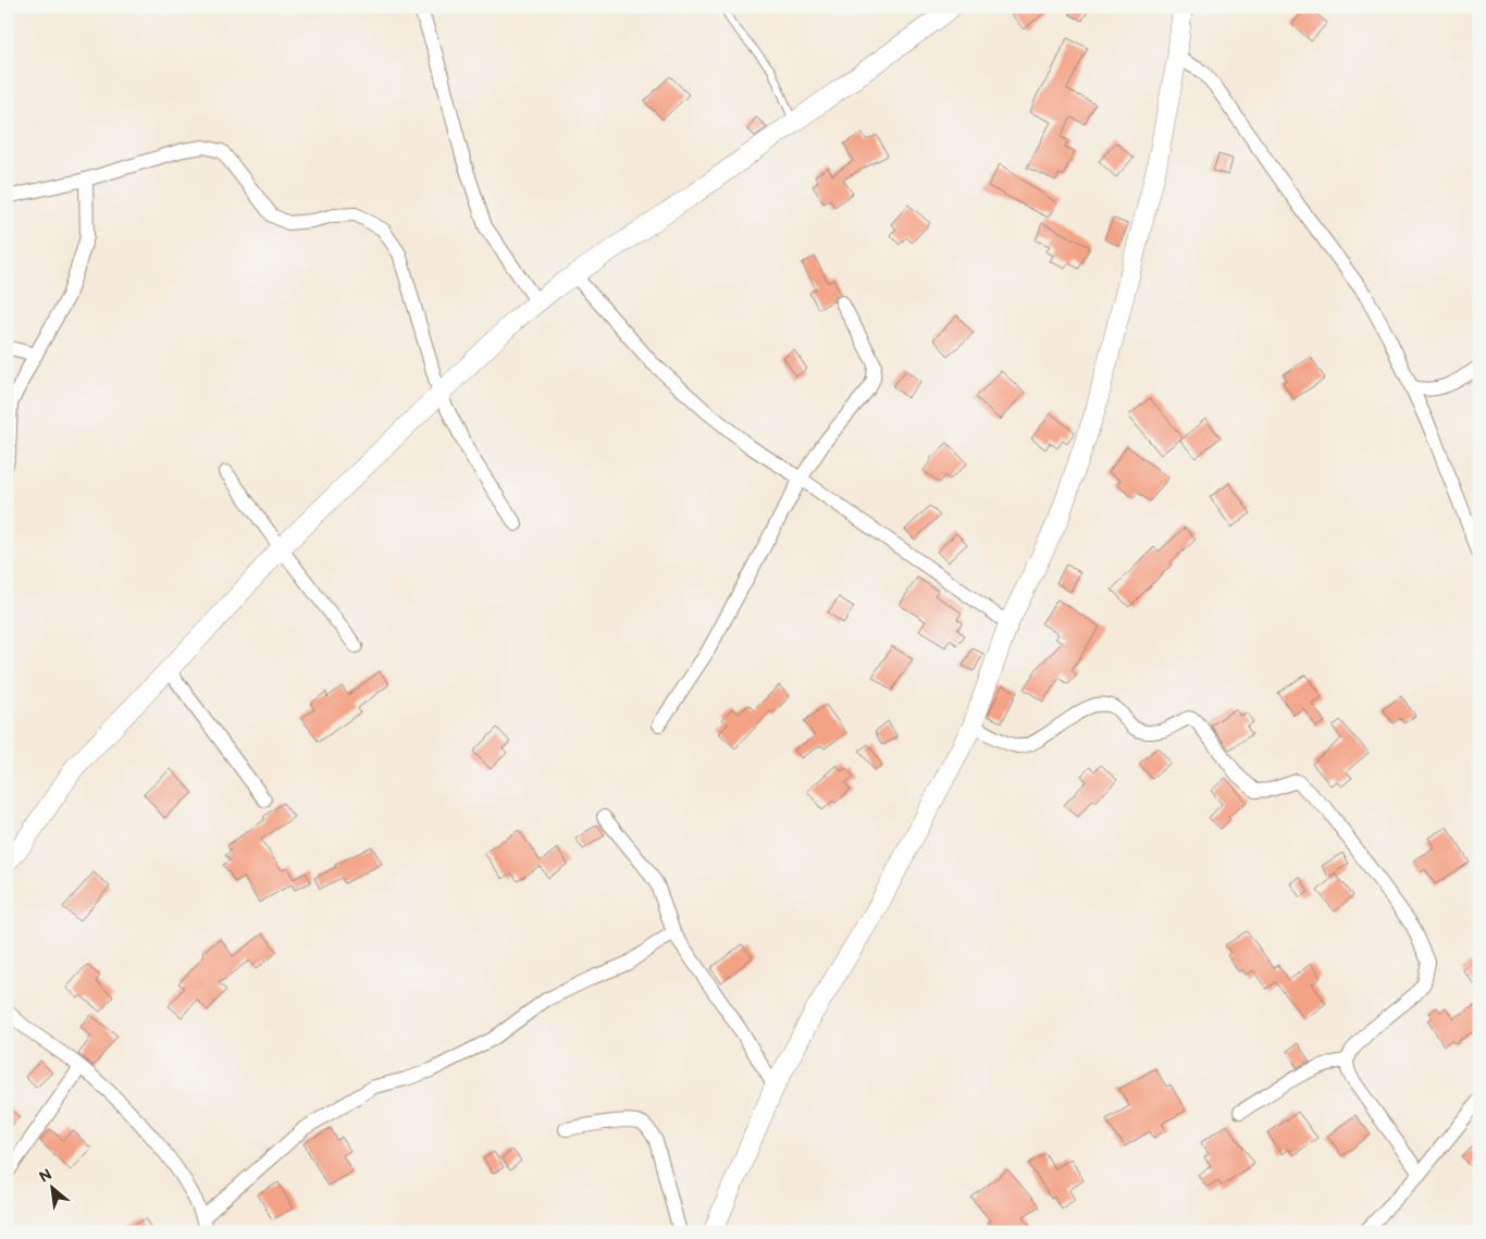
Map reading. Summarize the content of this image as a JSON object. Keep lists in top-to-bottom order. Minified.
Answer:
{"north":"top left"}
